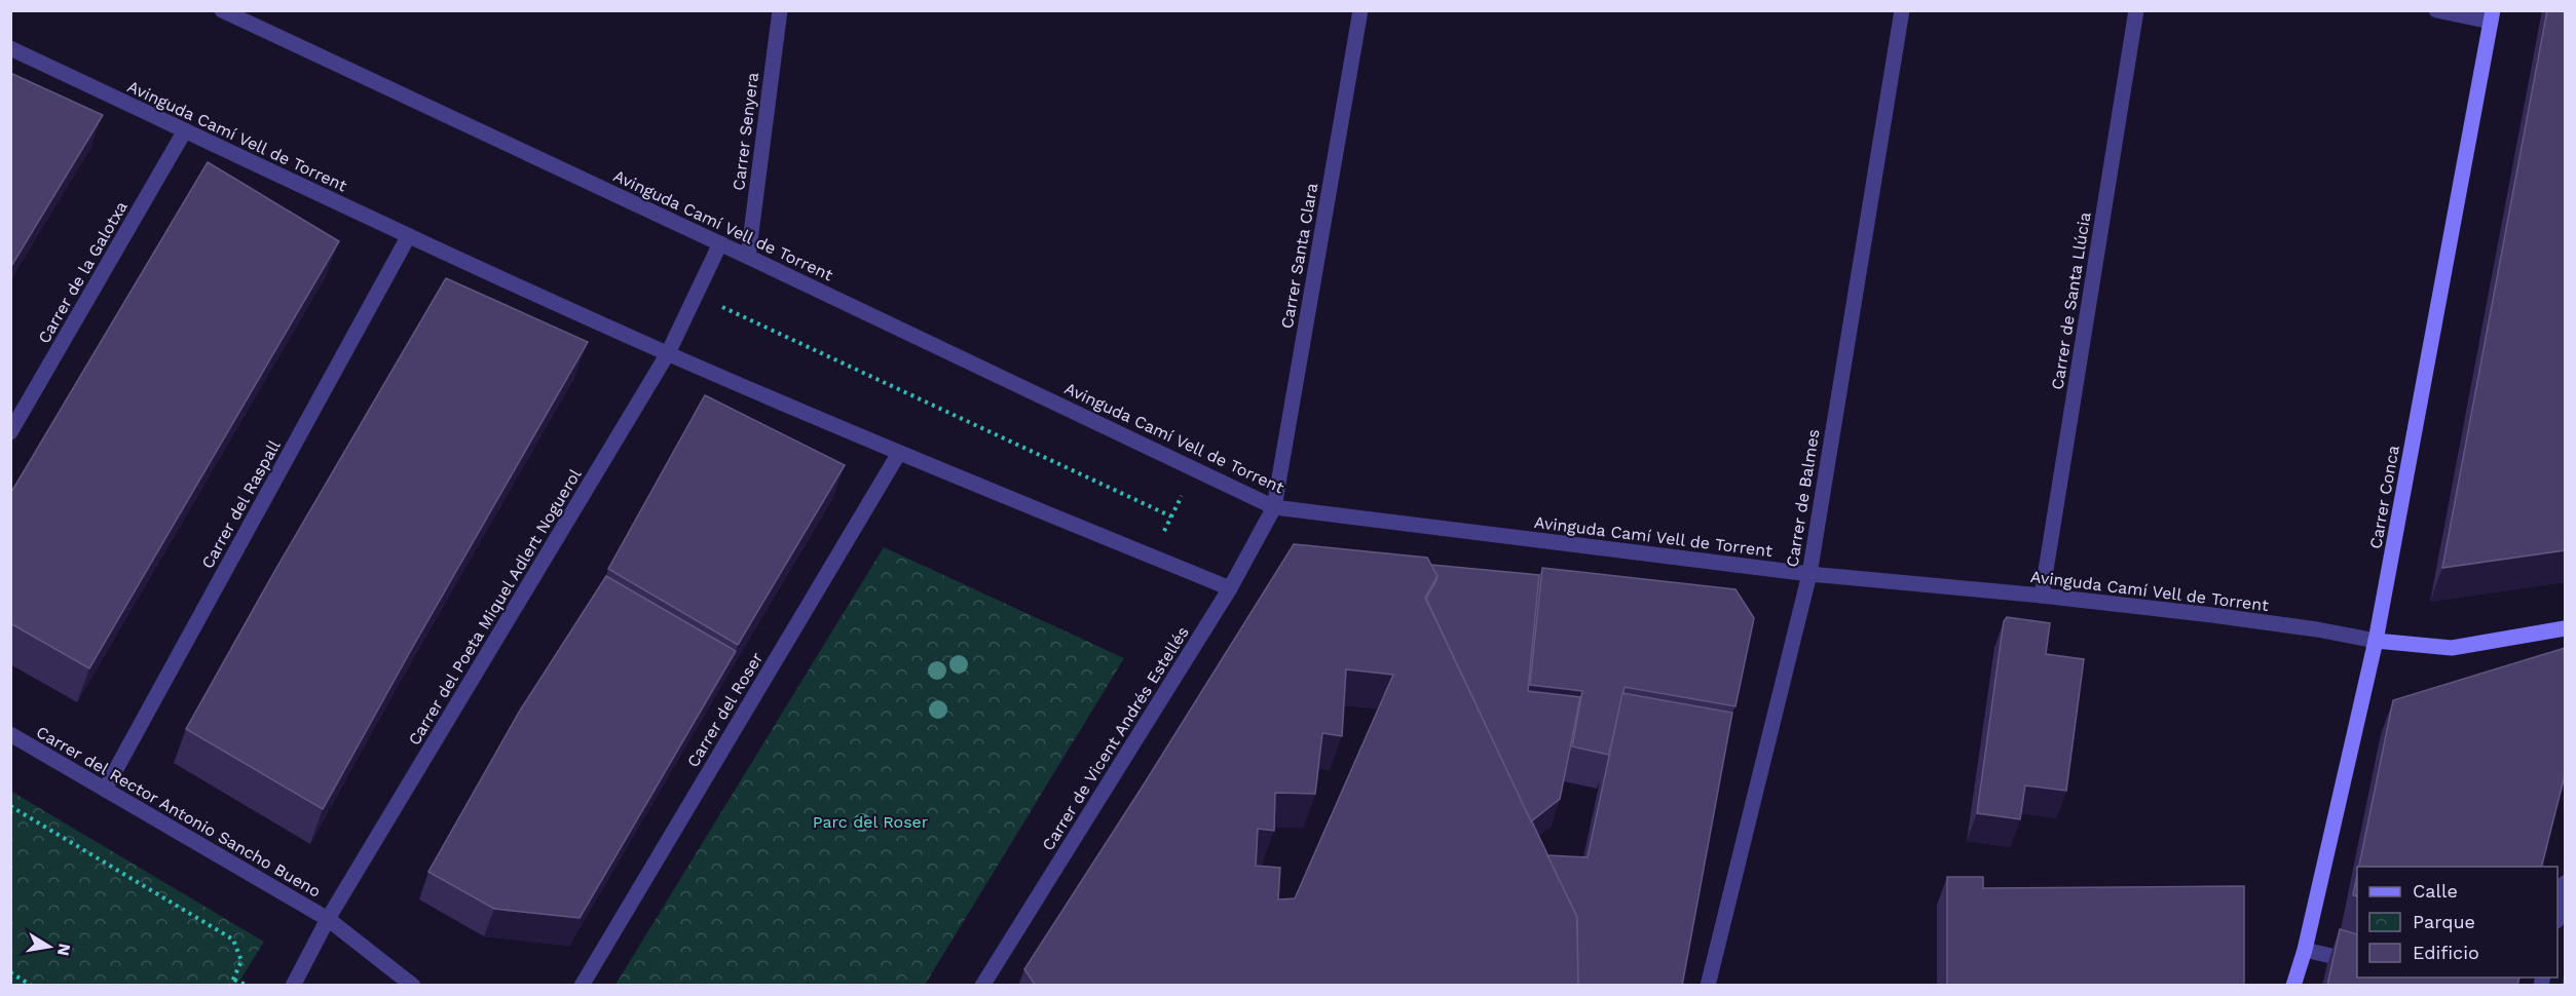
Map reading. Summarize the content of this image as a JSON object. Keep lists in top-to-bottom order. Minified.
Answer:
{"streets":{"street":["Carrer Senyera","Avinguda Camí Vell de Torrent","Carrer Santa Clara","Carrer de la Galotxa","Carrer de Santa Llúcia","Carrer Conca","Carrer de Balmes","Carrer del Raspall","Carrer del Poeta Miquel Adlert Noguerol","Carrer del Roser","Carrer de Vicent Andrés Estellés","Carrer del Rector Antonio Sancho Bueno"]},"crossings":[["Carrer Senyera","Avinguda Camí Vell de Torrent"],["Avinguda Camí Vell de Torrent","Carrer Santa Clara"],["Avinguda Camí Vell de Torrent","Carrer de la Galotxa"],["Avinguda Camí Vell de Torrent","Carrer de Santa Llúcia"],["Avinguda Camí Vell de Torrent","Carrer Conca"],["Avinguda Camí Vell de Torrent","Carrer de Balmes"],["Avinguda Camí Vell de Torrent","Carrer del Raspall"],["Avinguda Camí Vell de Torrent","Carrer del Poeta Miquel Adlert Noguerol"],["Avinguda Camí Vell de Torrent","Carrer del Roser"],["Avinguda Camí Vell de Torrent","Carrer de Vicent Andrés Estellés"],["Carrer Santa Clara","Carrer de Vicent Andrés Estellés"],["Carrer del Raspall","Carrer del Rector Antonio Sancho Bueno"],["Carrer del Poeta Miquel Adlert Noguerol","Carrer del Rector Antonio Sancho Bueno"]],"parks":["Parc del Roser"],"legend":["Calle","Parque","Edificio"],"north":"right"}
